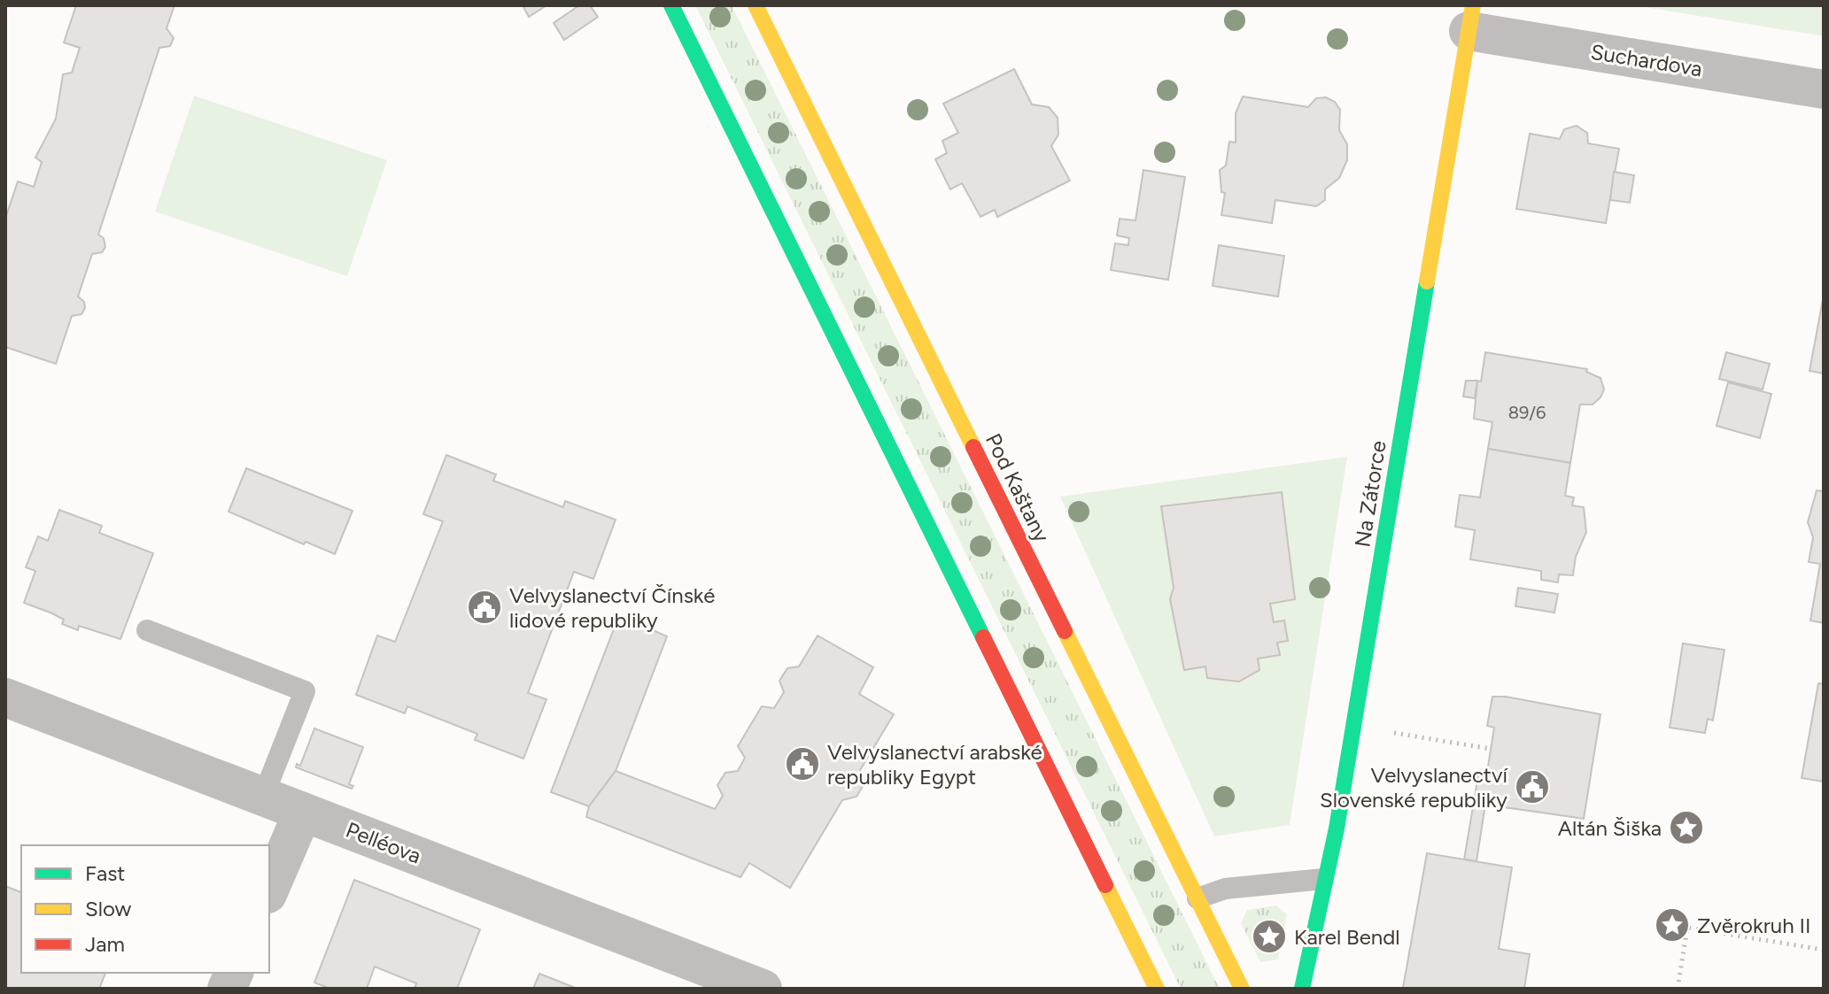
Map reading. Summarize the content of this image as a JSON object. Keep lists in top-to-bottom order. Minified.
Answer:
{"streets":{"main road":["Pod Kaštany","Na Zátorce"],"street":["Suchardova","Pelléova"]},"crossings":[["Suchardova","Na Zátorce"]],"places":{"public building":["Velvyslanectví Čínské lidové republiky","Velvyslanectví arabské republiky Egypt","Velvyslanectví Slovenské republiky"],"place":["Altán Šiška","Zvěrokruh II","Karel Bendl"]},"house_numbers":["89/6"],"legend":["Fast","Slow","Jam"]}
